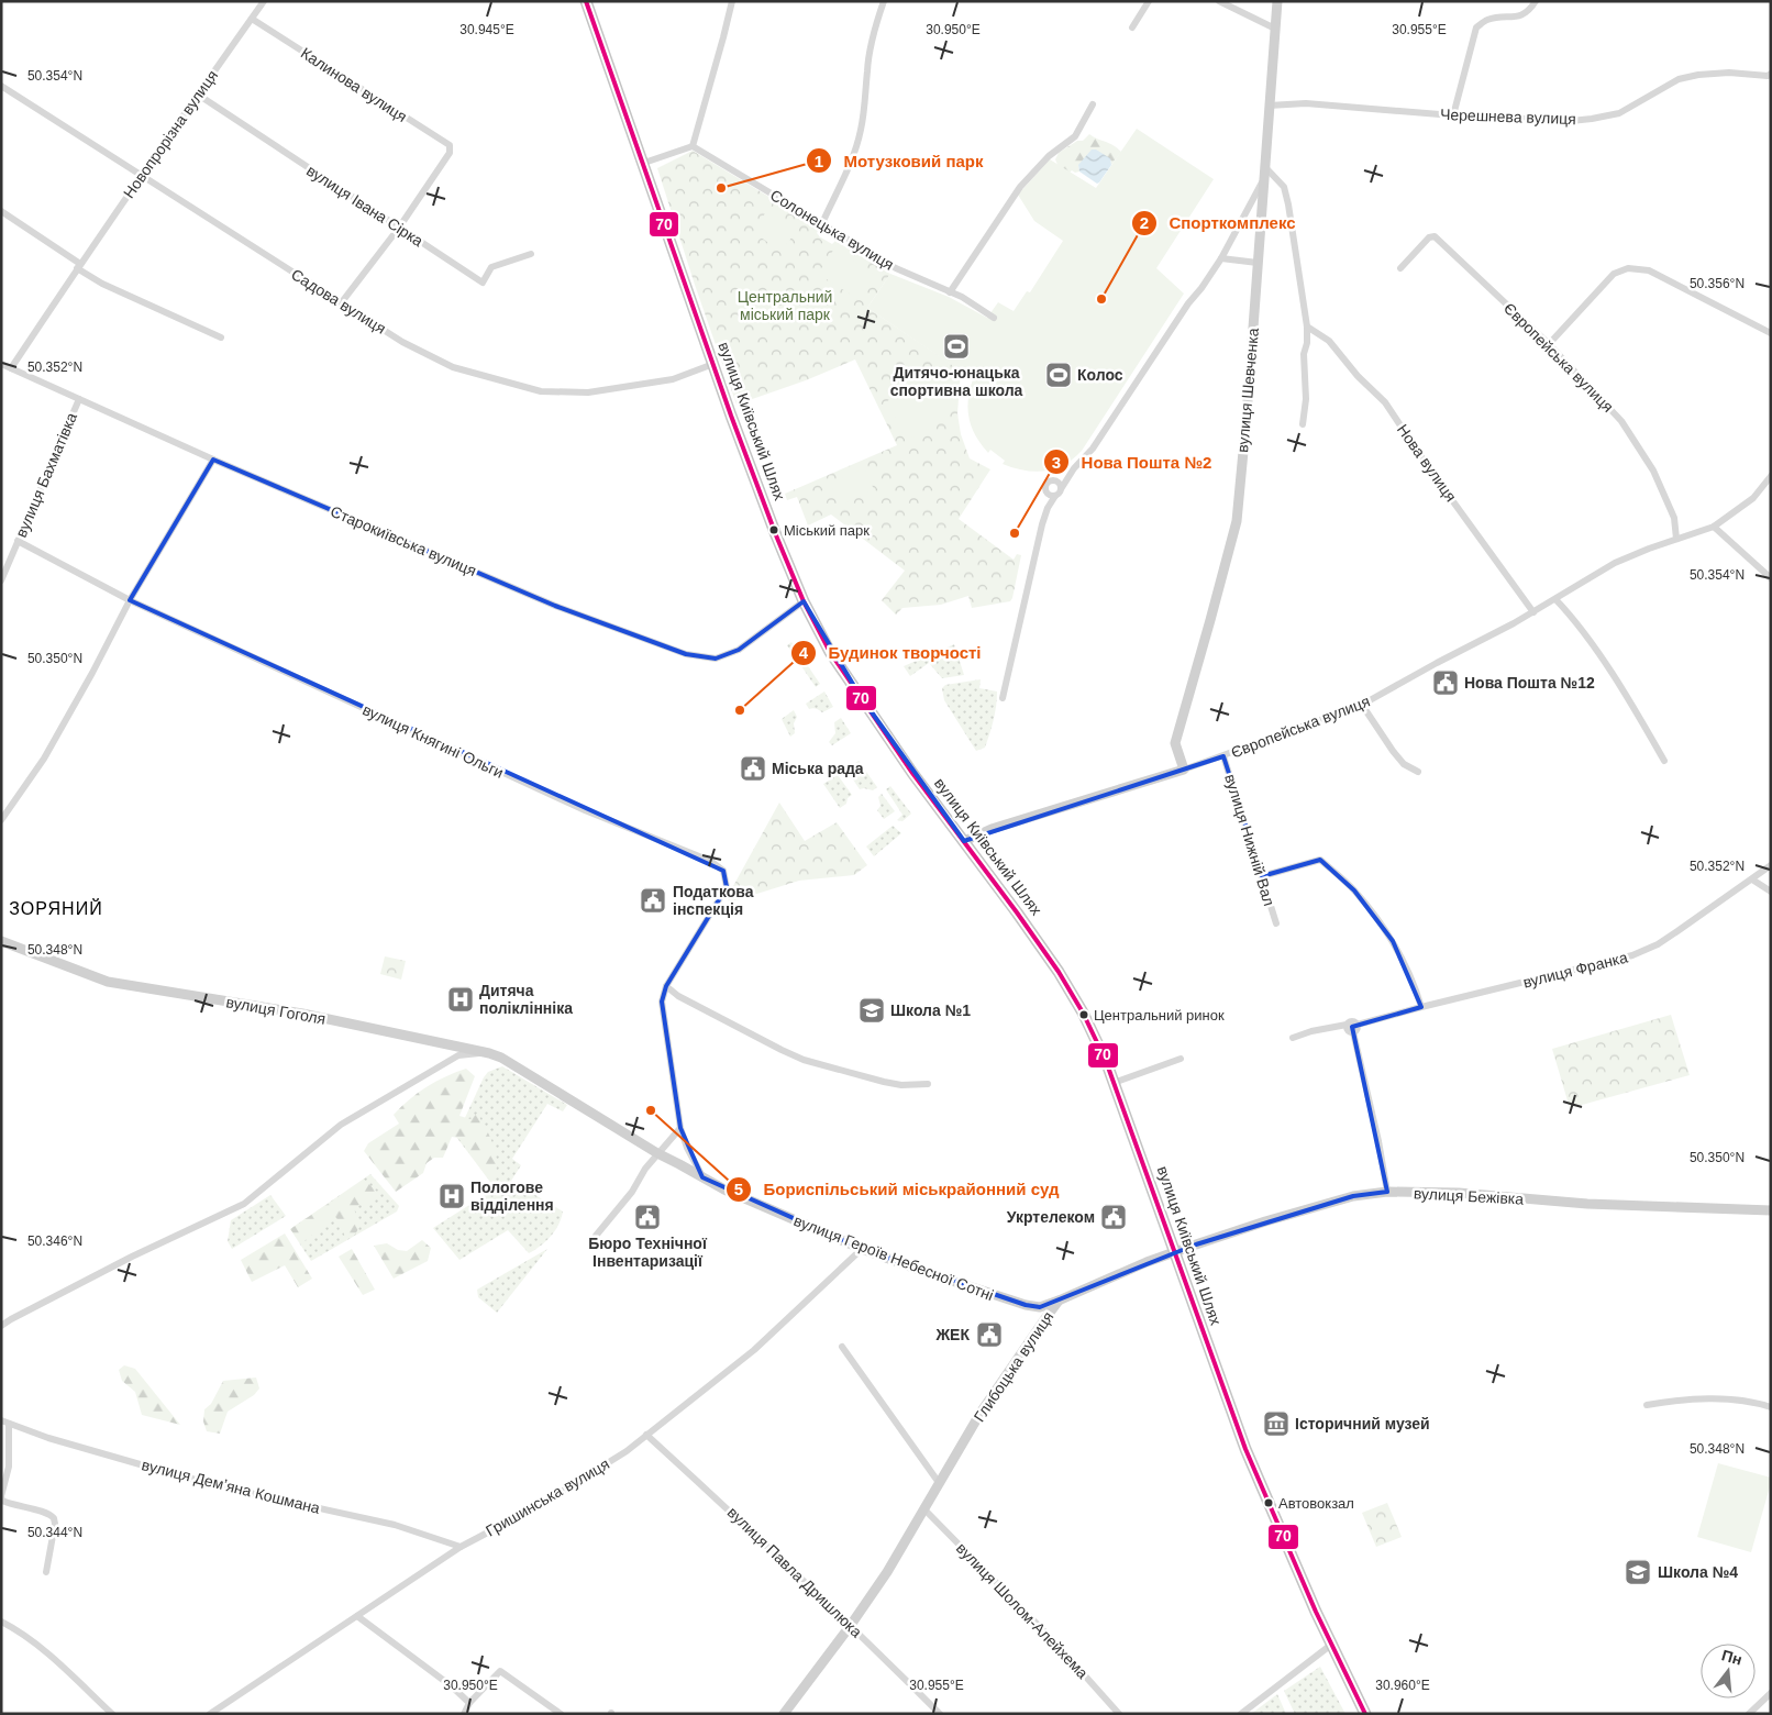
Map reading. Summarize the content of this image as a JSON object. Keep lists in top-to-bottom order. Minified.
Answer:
{"streets":{"highway":["вулиця Київський Шлях"],"street":["Калинова вулиця","Черешнева вулиця","Новопрорізна вулиця","вулиця Івана Сірка","Солонецька вулиця","Садова вулиця","Європейська вулиця","вулиця Шевченка","Нова вулиця","вулиця Бахматівка","Старокиївська вулиця","вулиця Княгині Ольги","вулиця Нижній Вал","вулиця Франка","вулиця Гоголя","вулиця Бежівка","вулиця Героїв Небесної Сотні","Глибоцька вулиця","вулиця Демʼяна Кошмана","Гришинська вулиця","вулиця Павла Дришлюка","вулиця Шолом-Алейхема"]},"crossings":[["Калинова вулиця","Новопрорізна вулиця"],["Калинова вулиця","вулиця Івана Сірка"],["Черешнева вулиця","вулиця Шевченка"],["Новопрорізна вулиця","вулиця Івана Сірка"],["Новопрорізна вулиця","Садова вулиця"],["Новопрорізна вулиця","Старокиївська вулиця"],["Садова вулиця","вулиця Київський Шлях"],["Європейська вулиця","вулиця Шевченка"],["Європейська вулиця","вулиця Київський Шлях"],["Європейська вулиця","Нова вулиця"],["Європейська вулиця","вулиця Нижній Вал"],["вулиця Київський Шлях","Старокиївська вулиця"],["вулиця Київський Шлях","вулиця Бежівка"],["вулиця Київський Шлях","Глибоцька вулиця"],["вулиця Бахматівка","Старокиївська вулиця"],["вулиця Бахматівка","вулиця Княгині Ольги"],["вулиця Гоголя","вулиця Героїв Небесної Сотні"],["вулиця Бежівка","Глибоцька вулиця"],["вулиця Героїв Небесної Сотні","Глибоцька вулиця"],["вулиця Героїв Небесної Сотні","Гришинська вулиця"],["Глибоцька вулиця","вулиця Павла Дришлюка"],["Глибоцька вулиця","вулиця Шолом-Алейхема"],["вулиця Демʼяна Кошмана","Гришинська вулиця"],["Гришинська вулиця","вулиця Павла Дришлюка"]],"districts":["ЗОРЯНИЙ"],"parks":["Центральний міський парк"],"places":{"other":["Мотузковий парк","Спорткомплекс","Міський парк","Нова Пошта №2","Будинок творчості","Центральний ринок","Бориспільський міськрайонний суд","Автовокзал"],"sports":["Дитячо-юнацька спортивна школа","Колос"],"public building":["Нова Пошта №12","Міська рада","Податкова інспекція","Бюро Технічної Інвентаризації","Укртелеком","ЖЕК"],"hospital":["Дитяча поліклінніка","Пологове відділення"],"school or university":["Школа №1","Школа №4"],"museum":["Історичний музей"]},"lines":["transit line 70"],"north":"top","coordinates":["30.945°E","30.950°E","30.955°E","50.354°N","50.356°N","50.352°N","50.350°N","50.348°N","50.346°N","50.344°N","30.960°E"]}
